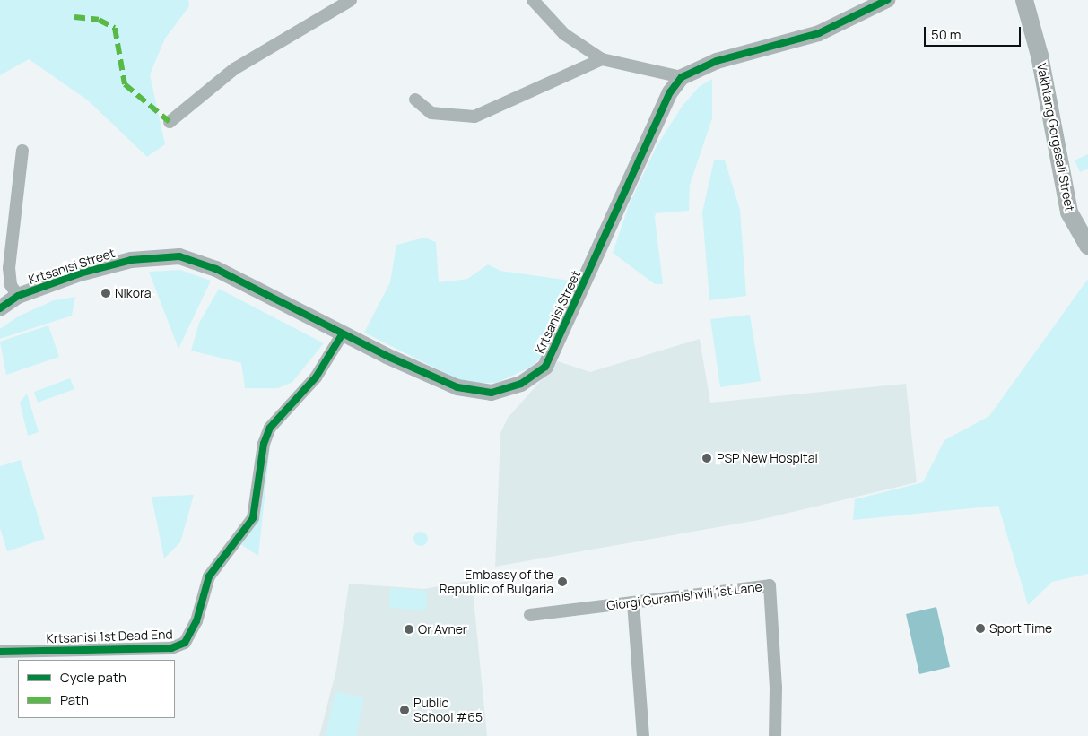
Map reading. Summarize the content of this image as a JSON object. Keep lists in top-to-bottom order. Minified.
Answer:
{"streets":{"main road":["Vakhtang Gorgasali Street"],"street":["Krtsanisi Street","Giorgi Guramishvili 1st Lane","Krtsanisi 1st Dead End"]},"crossings":[["Krtsanisi Street","Krtsanisi 1st Dead End"]],"places":["Nikora","PSP New Hospital","Embassy of the Republic of Bulgaria","Sport Time","Or Avner","Public School #65"],"legend":["Cycle path","Path"],"scale_bar":"50 m"}
